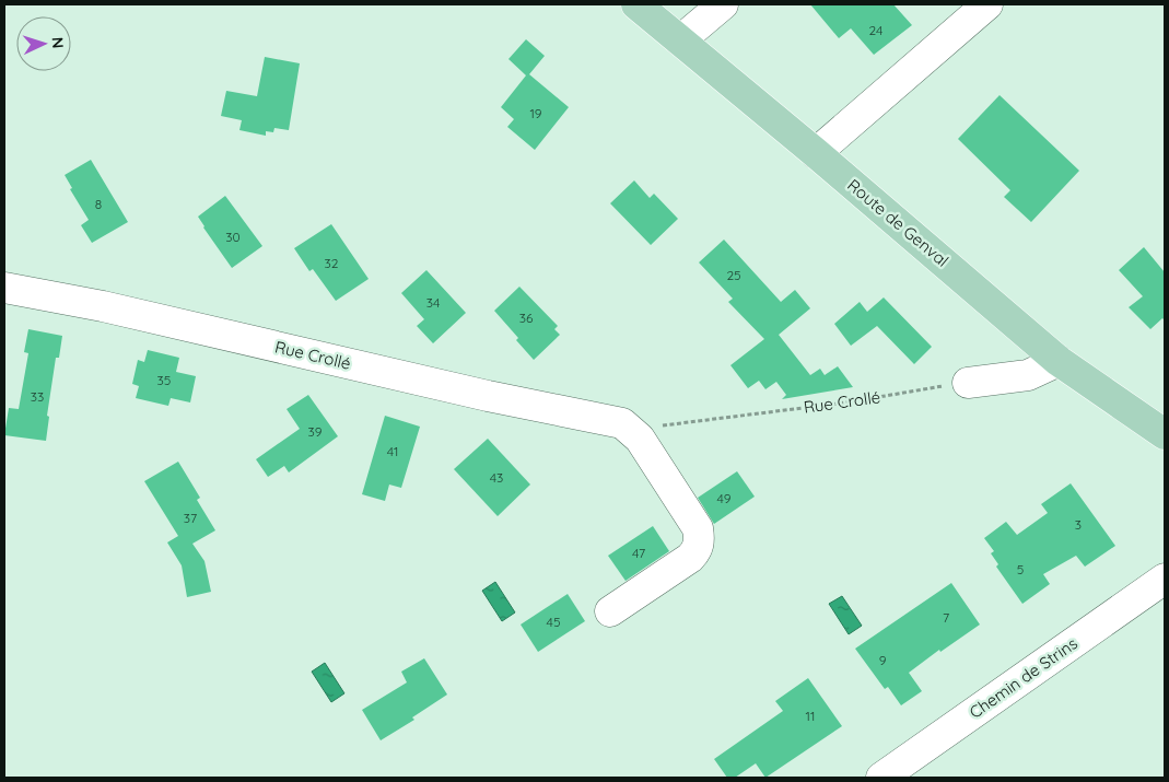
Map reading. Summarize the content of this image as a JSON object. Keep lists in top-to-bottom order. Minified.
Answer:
{"streets":{"main road":["Route de Genval"],"street":["Rue Crollé","Chemin de Strins"]},"house_numbers":["24","19","8","30","32","25","34","36","35","33","39","41","43","49","37","3","47","5","7","45","9","11"],"north":"right"}
